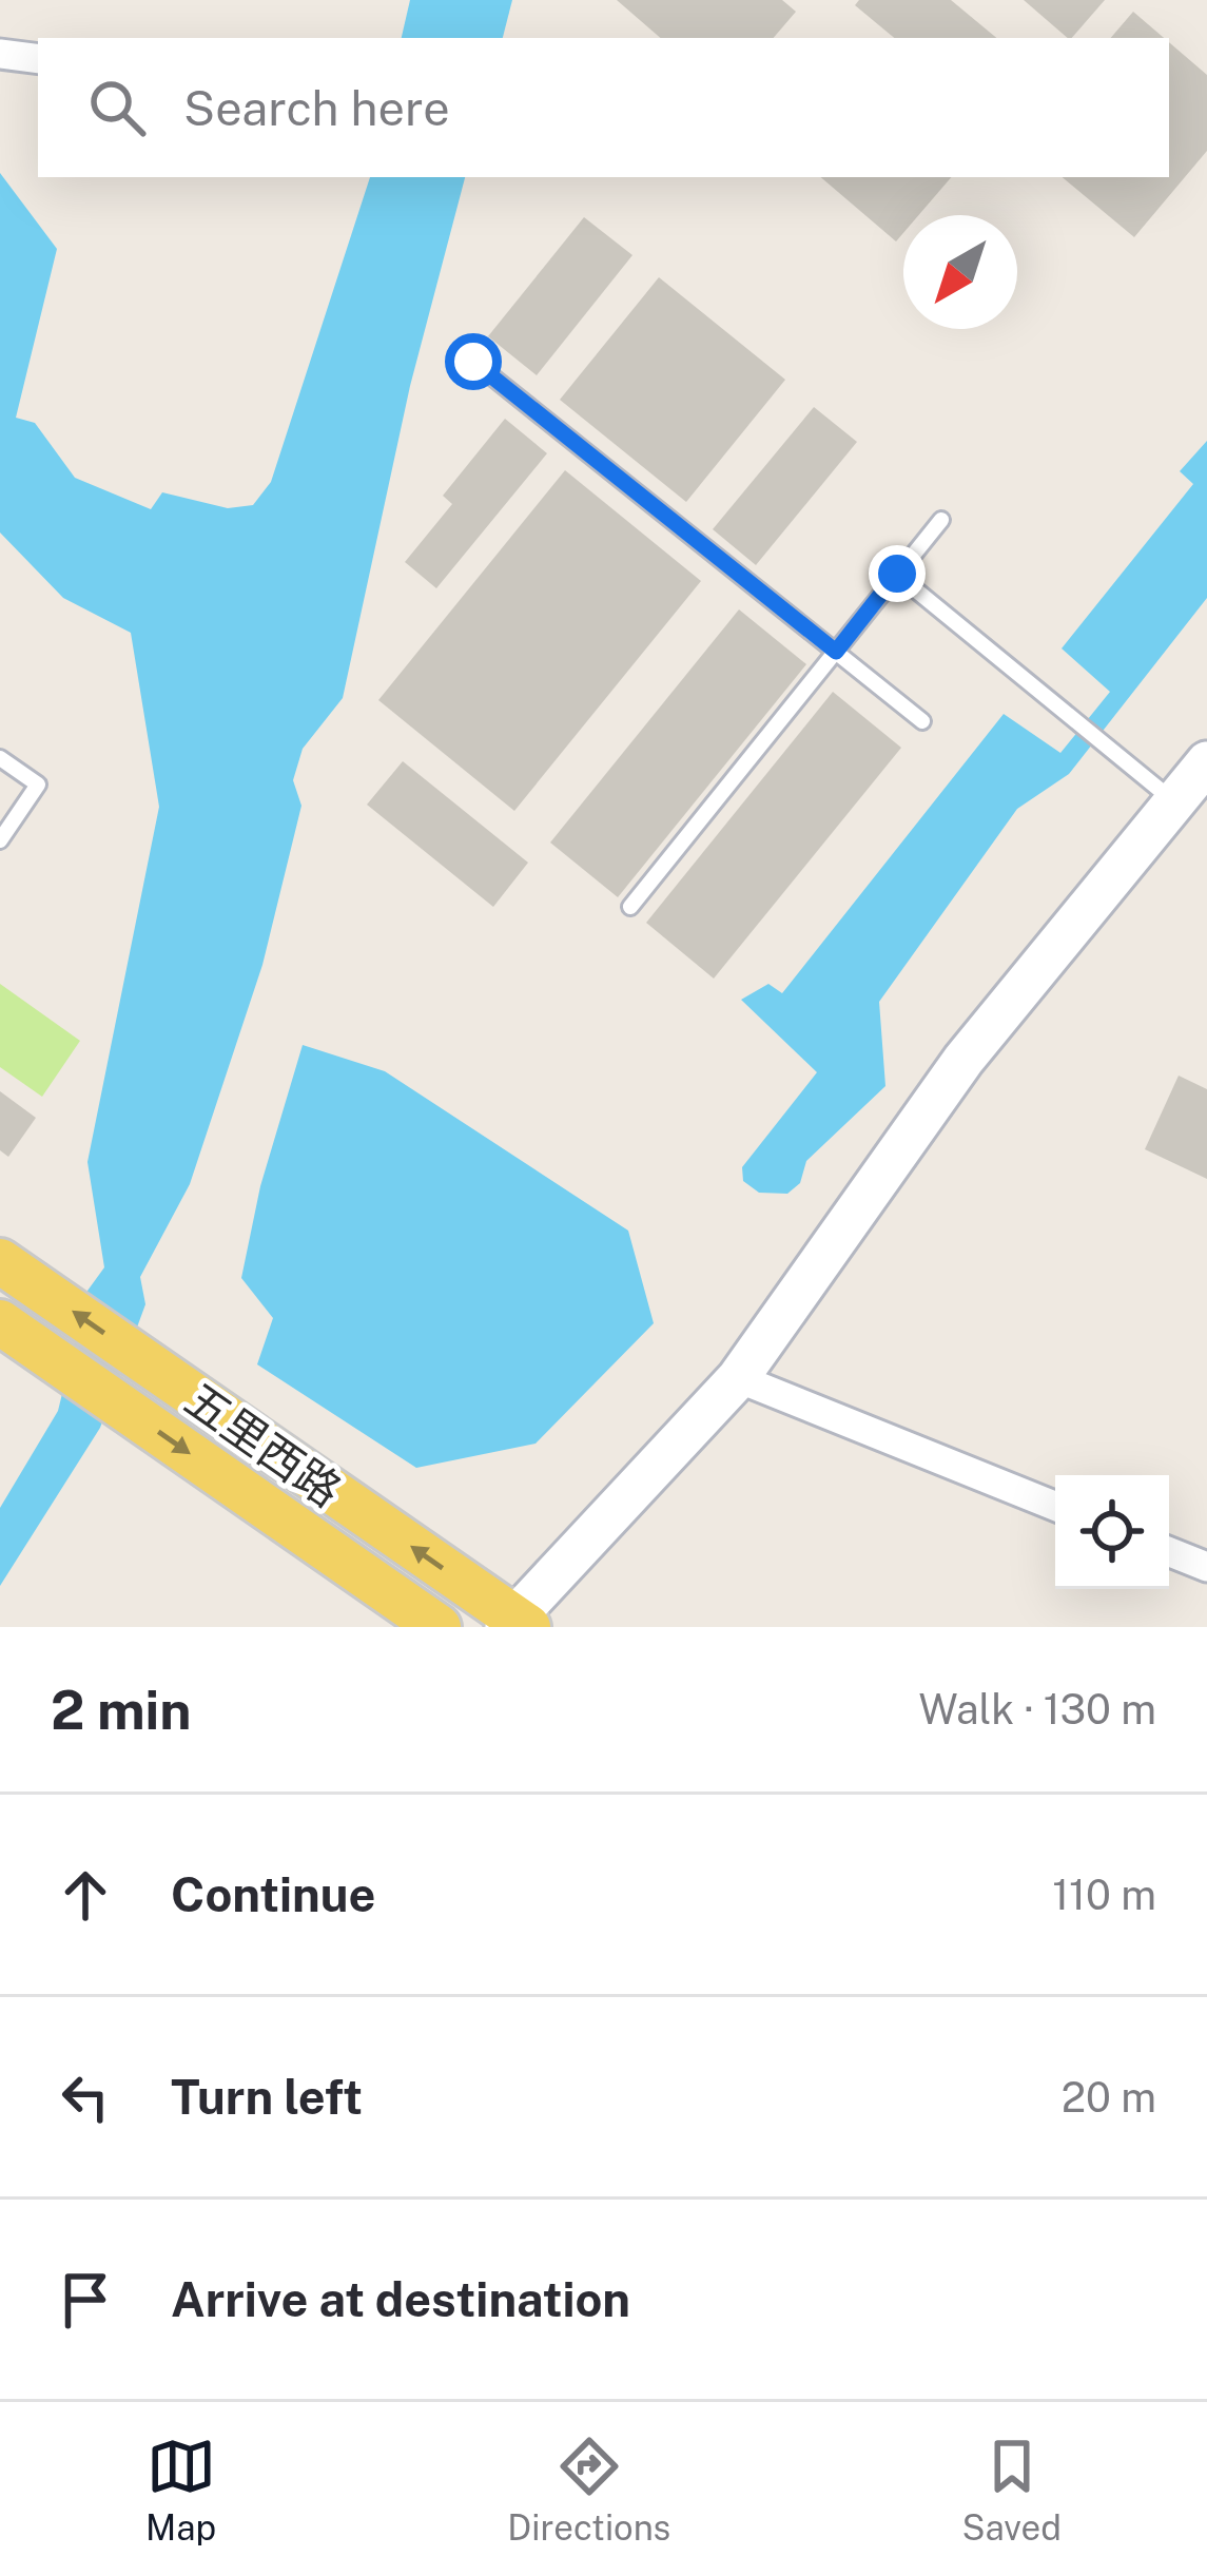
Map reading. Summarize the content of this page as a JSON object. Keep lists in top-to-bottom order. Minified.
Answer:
{"streets":{"main road":["五里西路"]},"north":"bottom left","page":{"search":"Search here","heading":["2 min","Walk · 130 m"],"list":[["Continue","110 m"],["Turn left","20 m"],"Arrive at destination"],"nav":["Map","Directions","Saved"]}}
